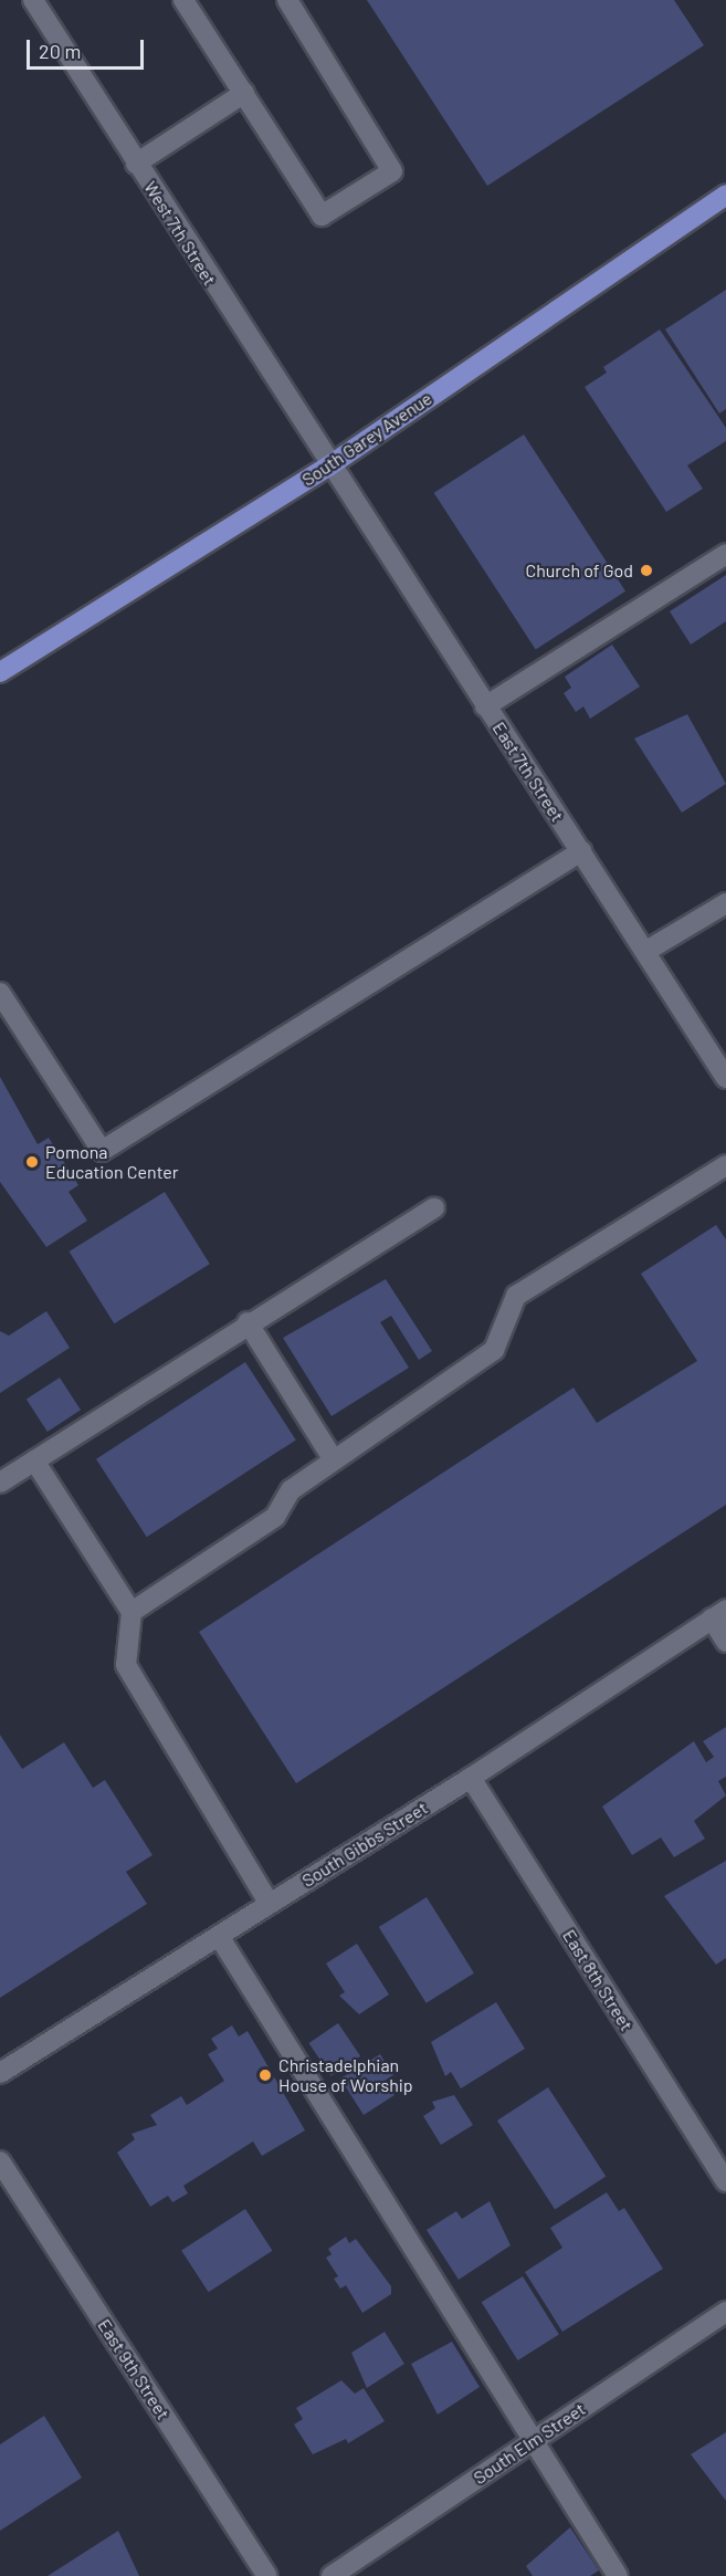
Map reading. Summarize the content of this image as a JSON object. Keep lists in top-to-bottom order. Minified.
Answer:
{"streets":{"main road":["South Garey Avenue"],"street":["West 7th Street","East 7th Street","South Gibbs Street","East 8th Street","East 9th Street","South Elm Street"]},"crossings":[["West 7th Street","South Garey Avenue"],["West 7th Street","East 7th Street"],["South Garey Avenue","East 7th Street"],["South Gibbs Street","East 8th Street"]],"places":["Church of God","Pomona Education Center","Christadelphian House of Worship"],"scale_bar":"20 m"}
